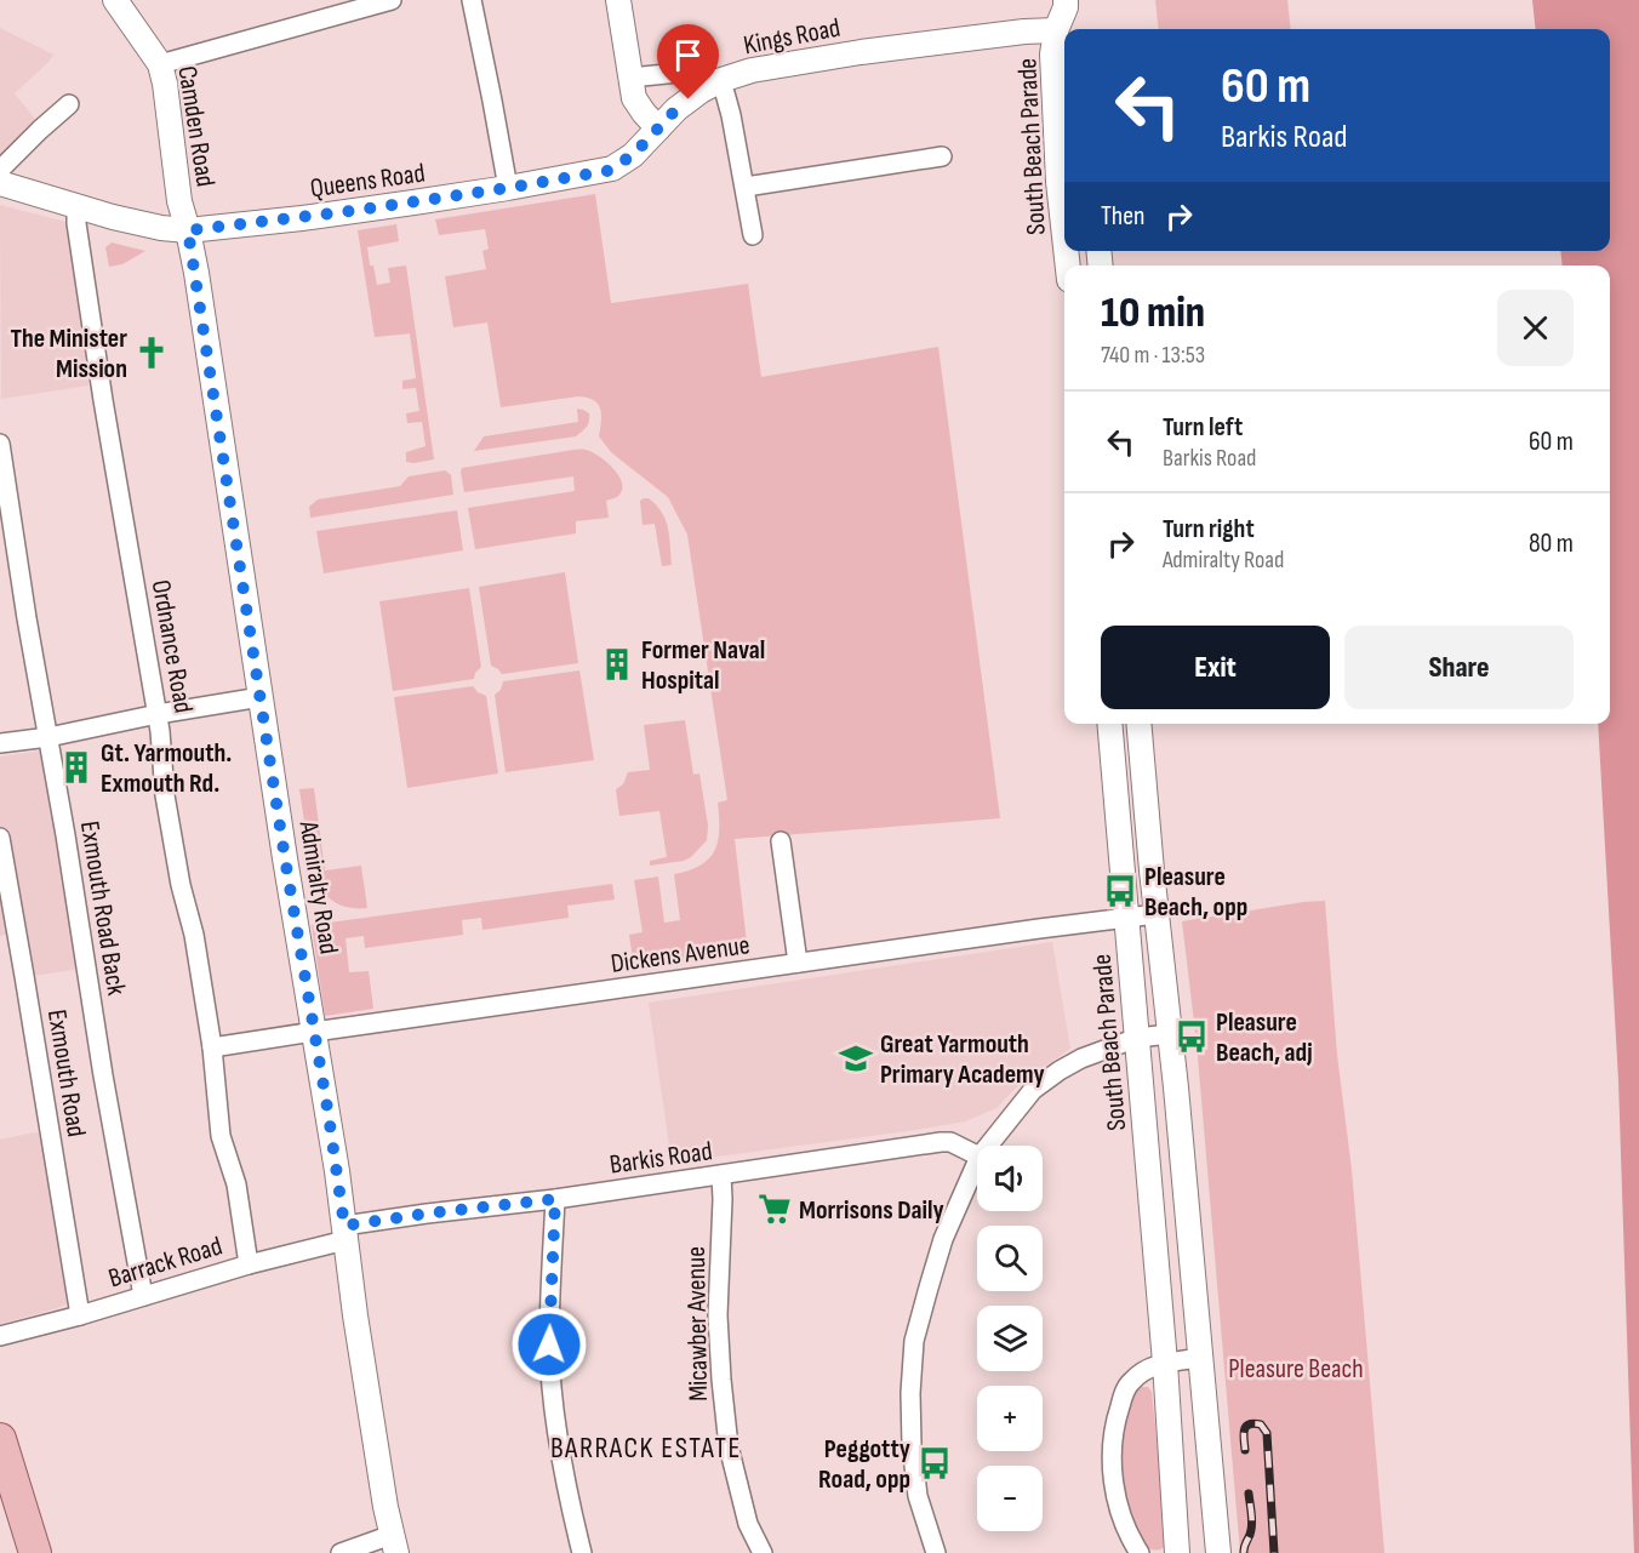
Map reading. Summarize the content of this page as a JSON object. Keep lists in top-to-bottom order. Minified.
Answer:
{"streets":{"street":["Kings Road","Camden Road","South Beach Parade","Queens Road","Ordnance Road","Admiralty Road","Exmouth Road Back","Dickens Avenue","Exmouth Road","Barkis Road","Barrack Road","Micawber Avenue"]},"crossings":[["Kings Road","South Beach Parade"],["Kings Road","Queens Road"],["Camden Road","Queens Road"],["Camden Road","Admiralty Road"],["South Beach Parade","Dickens Avenue"],["Queens Road","Ordnance Road"],["Queens Road","Admiralty Road"],["Ordnance Road","Dickens Avenue"],["Ordnance Road","Barrack Road"],["Admiralty Road","Dickens Avenue"],["Admiralty Road","Barkis Road"],["Admiralty Road","Barrack Road"],["Exmouth Road Back","Barrack Road"],["Exmouth Road","Barrack Road"],["Barkis Road","Barrack Road"],["Barkis Road","Micawber Avenue"]],"districts":["BARRACK ESTATE"],"parks":["Pleasure Beach"],"places":{"church":["The Minister Mission"],"building":["Former Naval Hospital","Gt. Yarmouth. Exmouth Rd."],"bus stop":["Pleasure Beach, opp","Pleasure Beach, adj","Peggotty Road, opp"],"school or university":["Great Yarmouth Primary Academy"],"supermarket":["Morrisons Daily"]},"page":{"turn":["60 m","Barkis Road"],"then":"Then","heading":["10 min","740 m · 13:53"],"list":[{"name":"Turn left","note":"Barkis Road","value":"60 m"},{"name":"Turn right","note":"Admiralty Road","value":"80 m"}],"buttons":["Exit","Share"],"map_buttons":["+","−"]}}
